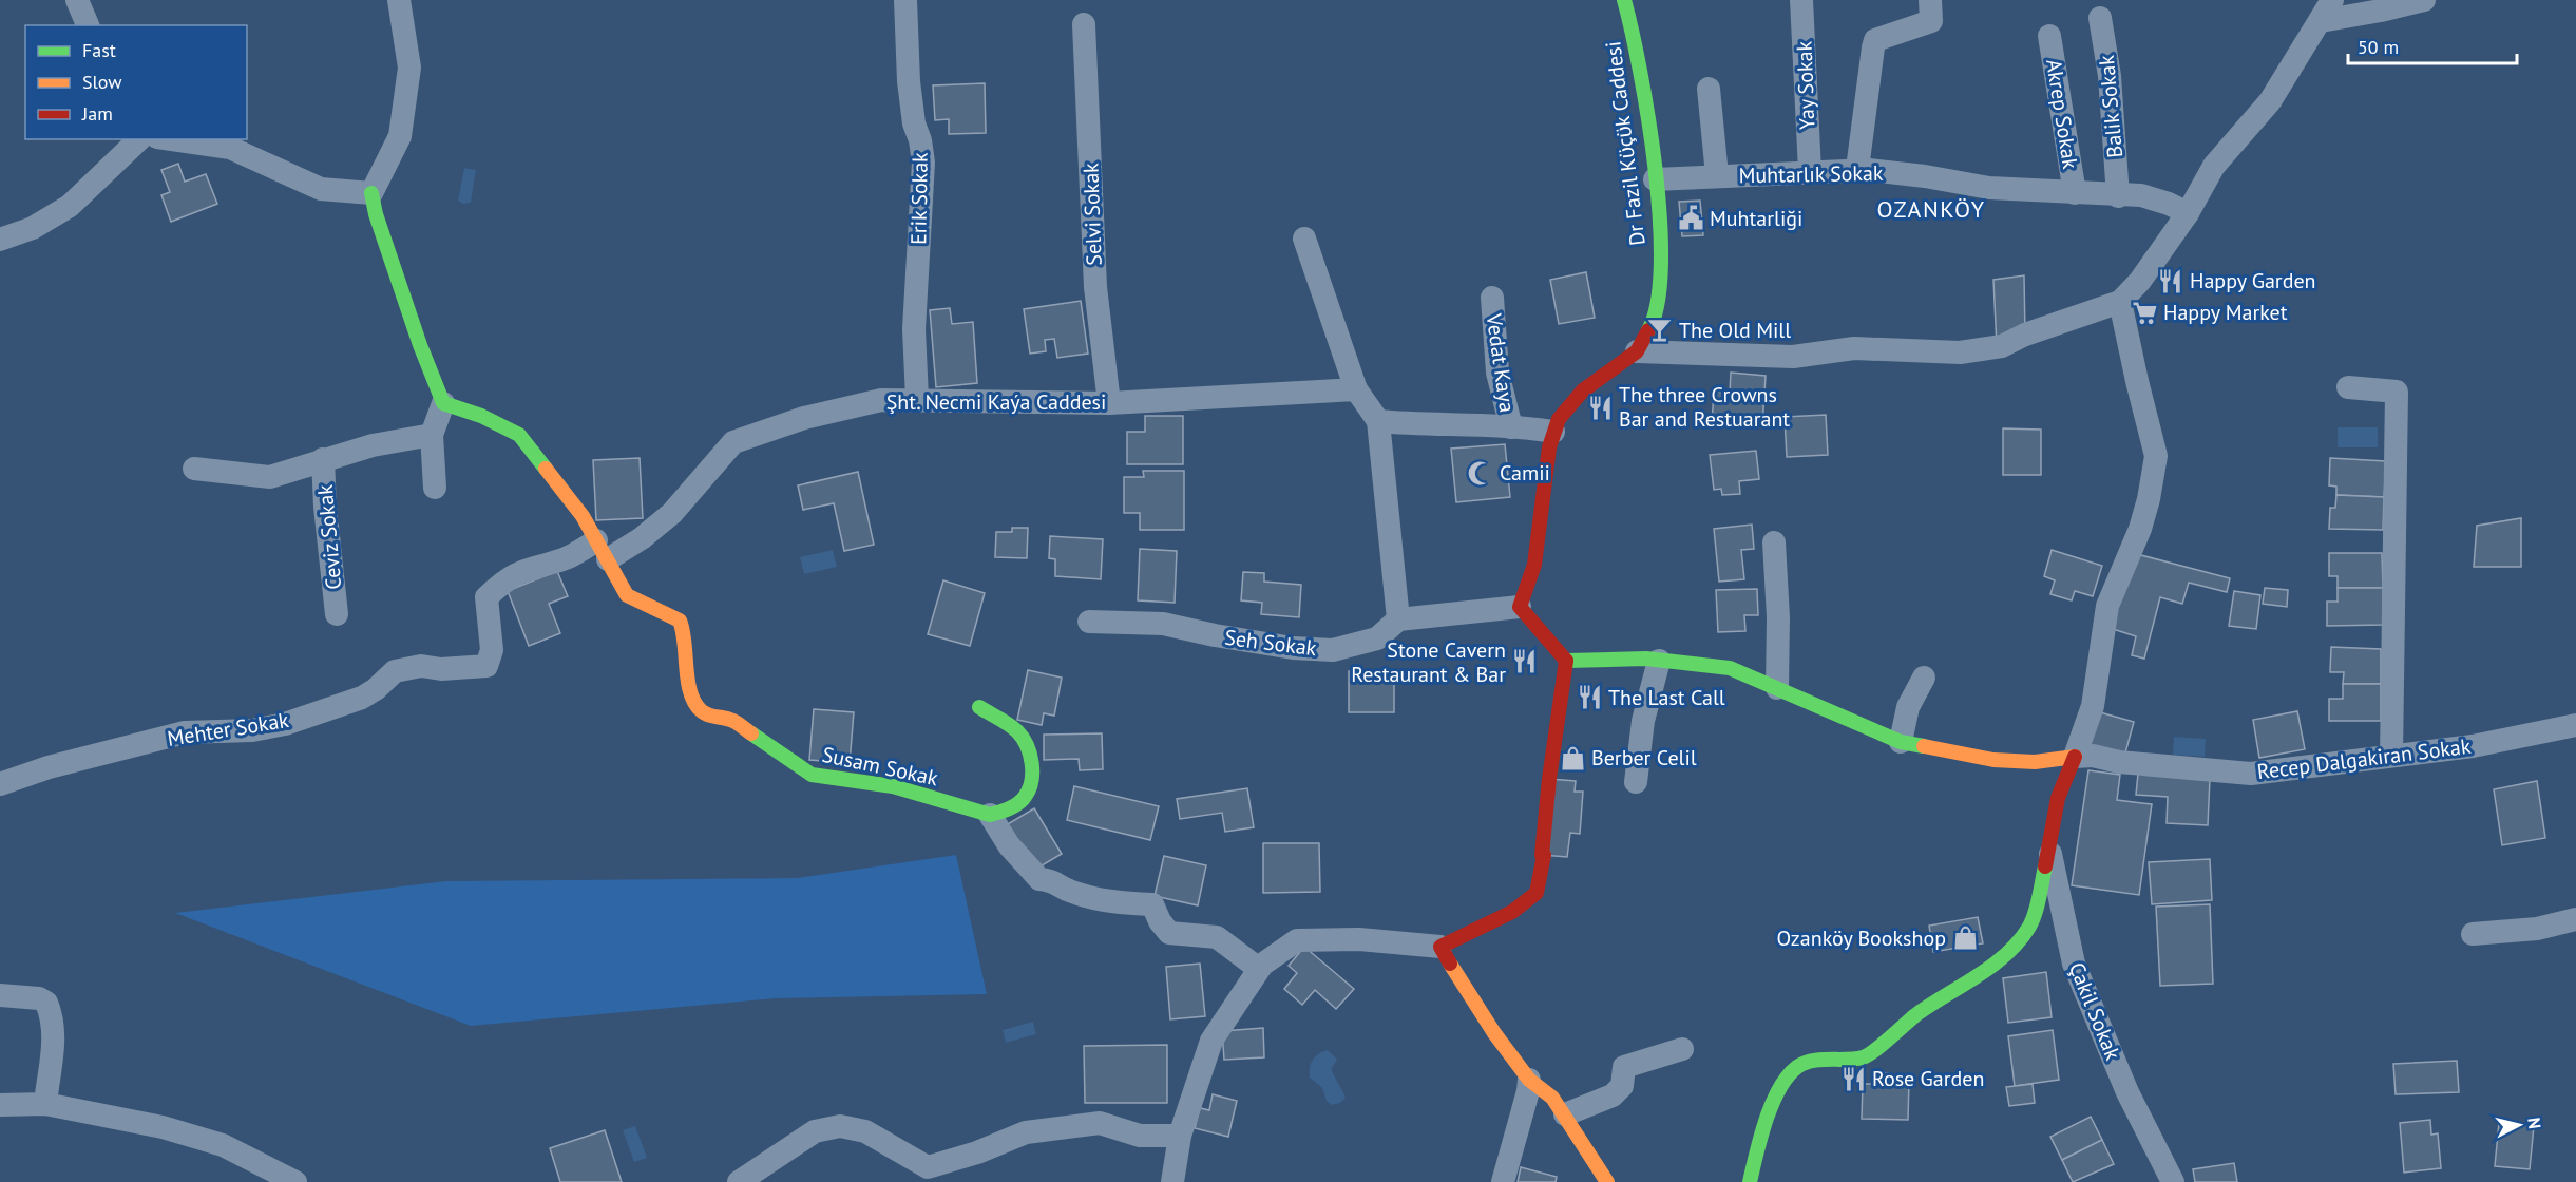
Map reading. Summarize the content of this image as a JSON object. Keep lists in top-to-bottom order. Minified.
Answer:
{"streets":{"street":["Yay Sokak","Balik Sokak","Akrep Sokak","Dr Fazil Kϋçϋk Caddesi","Muhtarlık Sokak","Erik Sokak","Selvi Sokak","Vedat Kaya","Şht. Necmi Kaýa Caddesi","Ceviz Sokak","Seh Sokak","Mehter Sokak","Recep Dalgakiran Sokak","Susam Sokak","Çakil Sokak"]},"crossings":[["Yay Sokak","Muhtarlık Sokak"],["Balik Sokak","Muhtarlık Sokak"],["Akrep Sokak","Muhtarlık Sokak"],["Dr Fazil Kϋçϋk Caddesi","Muhtarlık Sokak"],["Erik Sokak","Şht. Necmi Kaýa Caddesi"],["Selvi Sokak","Şht. Necmi Kaýa Caddesi"],["Şht. Necmi Kaýa Caddesi","Mehter Sokak"],["Şht. Necmi Kaýa Caddesi","Susam Sokak"],["Recep Dalgakiran Sokak","Çakil Sokak"]],"districts":["OZANKÖY"],"places":{"public building":["Muhtarliği"],"restaurant":["Happy Garden","The three Crowns Bar and Restuarant","Stone Cavern Restaurant & Bar","The Last Call","Rose Garden"],"supermarket":["Happy Market"],"bar":["The Old Mill"],"mosque":["Camii"],"shop":["Berber Celil","Ozanköy Bookshop"]},"legend":["Fast","Slow","Jam"],"scale_bar":"50 m","north":"right"}
